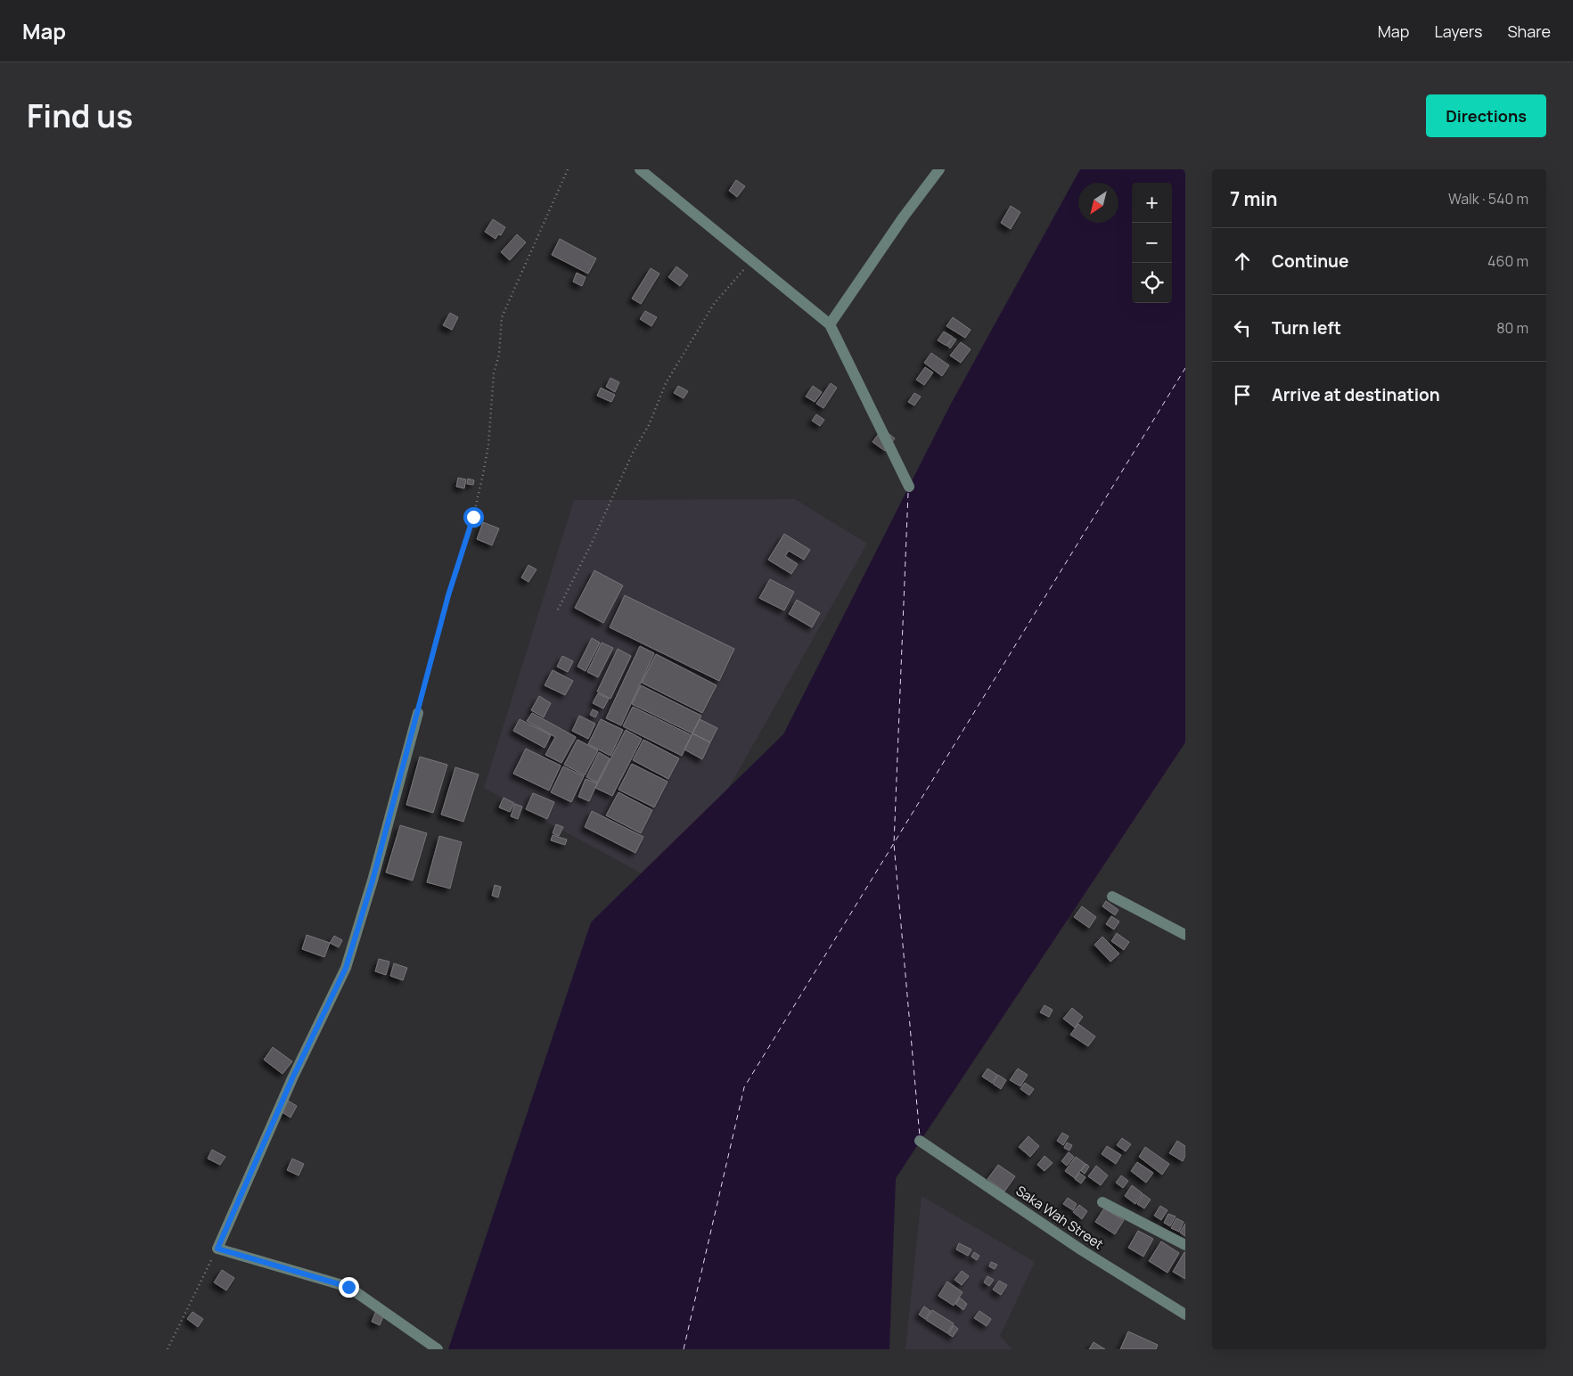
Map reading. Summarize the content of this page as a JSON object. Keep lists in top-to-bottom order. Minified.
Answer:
{"streets":{"street":["Saka Wah Street"]},"north":"bottom left","page":{"header":"Map","nav":["Map","Layers","Share"],"title":"Find us","buttons":"Directions","heading":["7 min","Walk · 540 m"],"map_buttons":["+","−"],"list":[["Continue","460 m"],["Turn left","80 m"],"Arrive at destination"]}}
